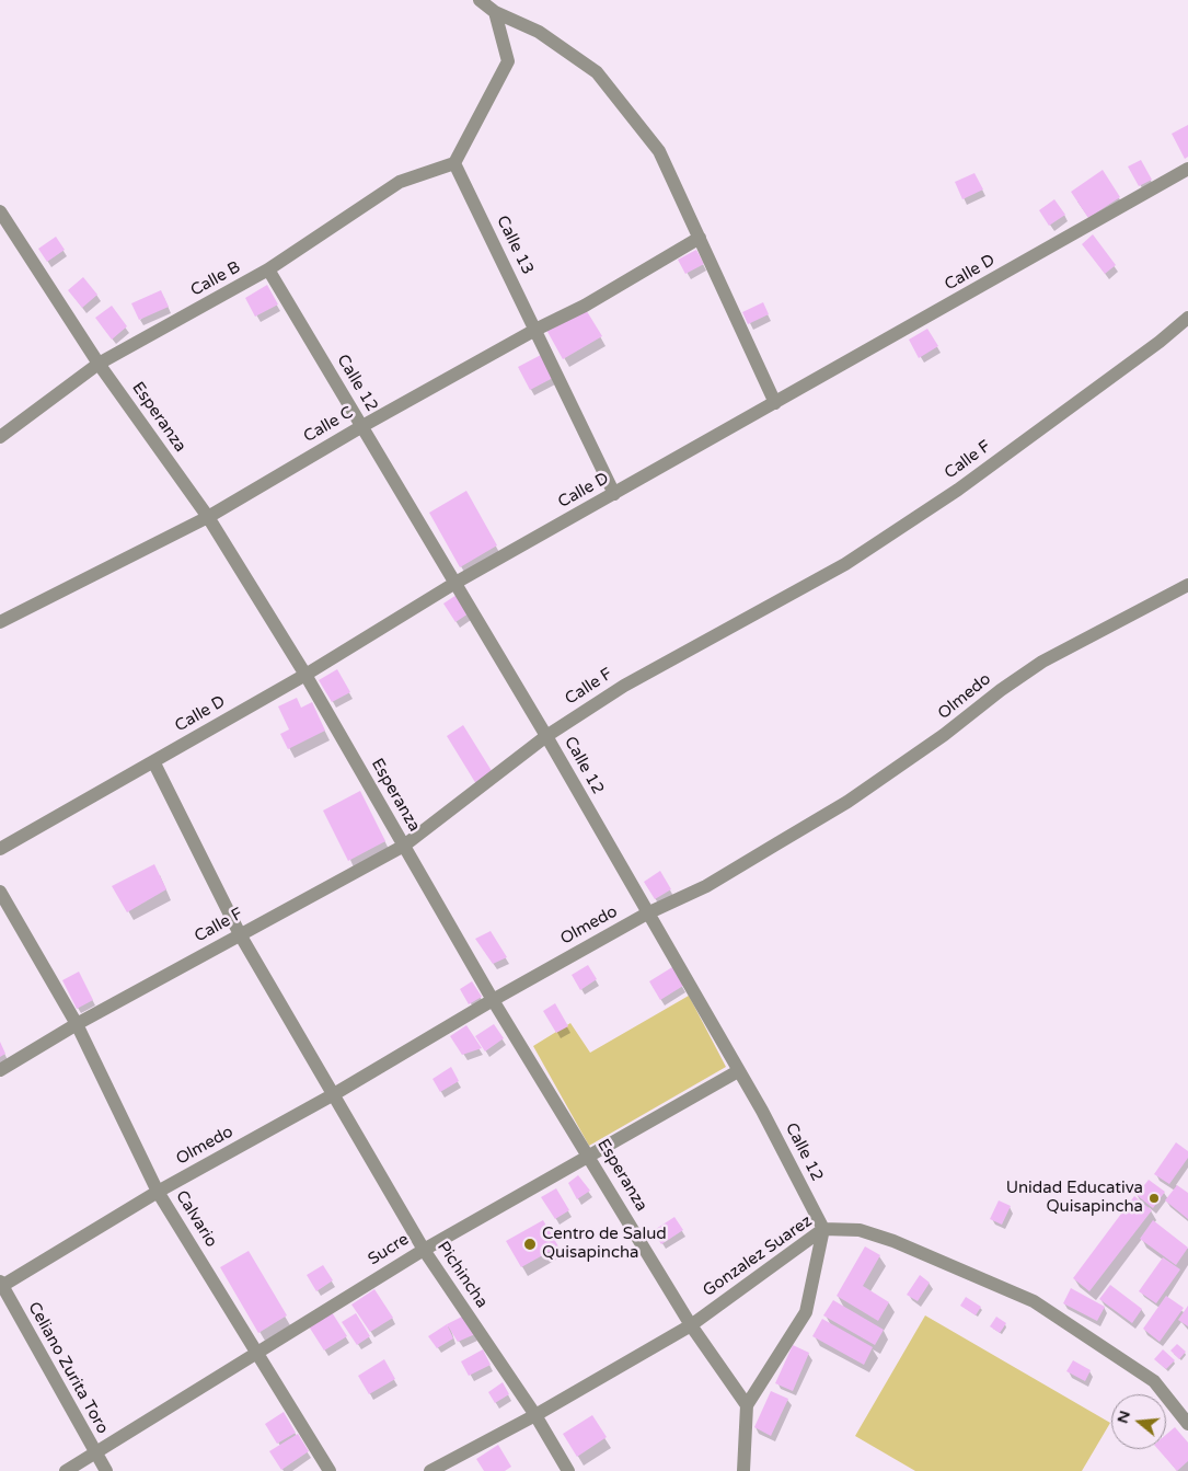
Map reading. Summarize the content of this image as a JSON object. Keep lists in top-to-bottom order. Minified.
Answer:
{"streets":{"street":["Calle 13","Calle D","Calle B","Calle 12","Esperanza","Calle C","Calle F","Olmedo","Calvario","Sucre","Gonzalez Suarez","Pichincha","Celiano Zurita Toro"]},"crossings":[["Calle 13","Calle D"],["Calle 13","Calle B"],["Calle 13","Calle C"],["Calle D","Calle 12"],["Calle D","Esperanza"],["Calle D","Pichincha"],["Calle B","Calle 12"],["Calle B","Esperanza"],["Calle 12","Calle C"],["Calle 12","Calle F"],["Calle 12","Olmedo"],["Calle 12","Sucre"],["Calle 12","Gonzalez Suarez"],["Esperanza","Calle C"],["Esperanza","Calle F"],["Esperanza","Olmedo"],["Esperanza","Sucre"],["Esperanza","Gonzalez Suarez"],["Calle F","Calvario"],["Calle F","Pichincha"],["Olmedo","Calvario"],["Olmedo","Pichincha"],["Olmedo","Celiano Zurita Toro"],["Calvario","Sucre"],["Sucre","Pichincha"],["Sucre","Celiano Zurita Toro"],["Gonzalez Suarez","Pichincha"]],"places":["Unidad Educativa Quisapincha","Centro de Salud Quisapincha"],"north":"left"}
